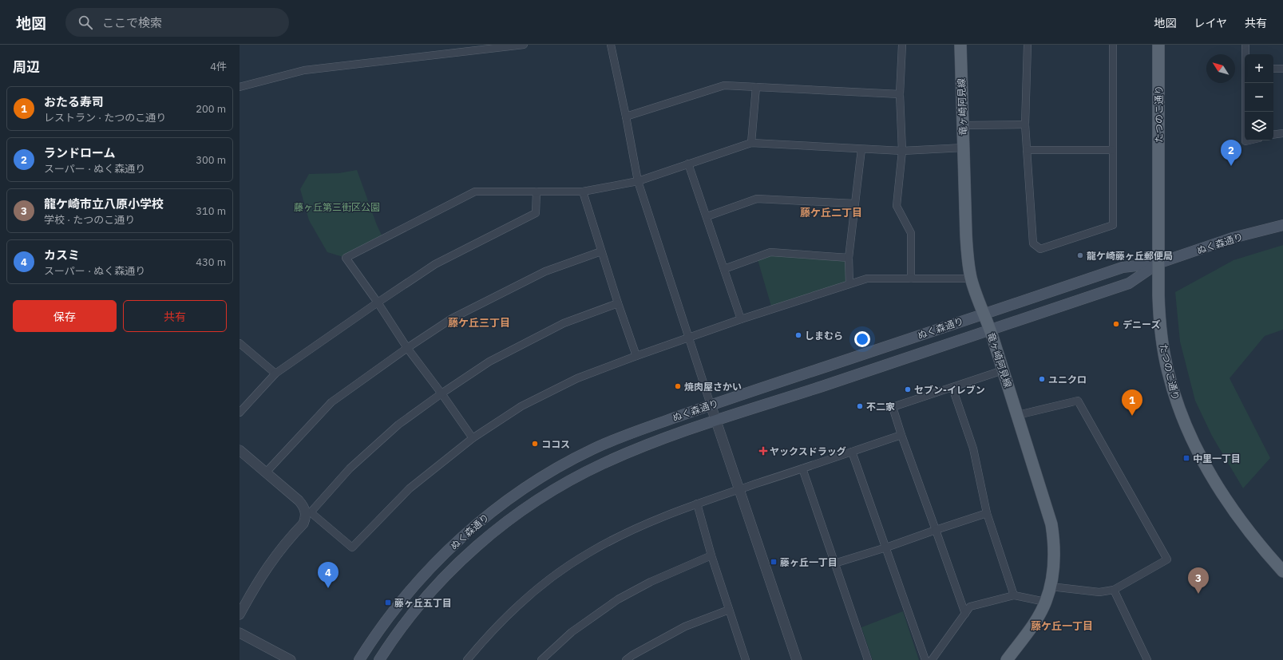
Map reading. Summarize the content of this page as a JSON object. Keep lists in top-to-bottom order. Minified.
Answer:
{"streets":{"main road":["竜ヶ崎阿見線","たつのこ通り","ぬく森通り"]},"crossings":[["竜ヶ崎阿見線","ぬく森通り"],["たつのこ通り","ぬく森通り"]],"districts":["藤ケ丘二丁目","藤ケ丘三丁目","藤ケ丘一丁目"],"parks":["藤ヶ丘第三街区公園"],"places":{"other":["龍ケ崎藤ヶ丘郵便局","デニーズ","しまむら","ユニクロ","焼肉屋さかい","セブン-イレブン","不二家","ココス"],"health":["ヤックスドラッグ"],"transit":["中里一丁目","藤ヶ丘一丁目","藤ヶ丘五丁目"]},"north":"top left","page":{"header":"地図","search":"ここで検索","nav":["地図","レイヤ","共有"],"heading":["周辺","4件"],"map_buttons":["+","−"],"list":[{"mark":"1","name":"おたる寿司","note":"レストラン · たつのこ通り","value":"200 m"},{"mark":"2","name":"ランドローム","note":"スーパー · ぬく森通り","value":"300 m"},{"mark":"3","name":"龍ケ崎市立八原小学校","note":"学校 · たつのこ通り","value":"310 m"},{"mark":"4","name":"カスミ","note":"スーパー · ぬく森通り","value":"430 m"}],"pins":["2","1","4","3"],"buttons":["保存","共有"]}}
